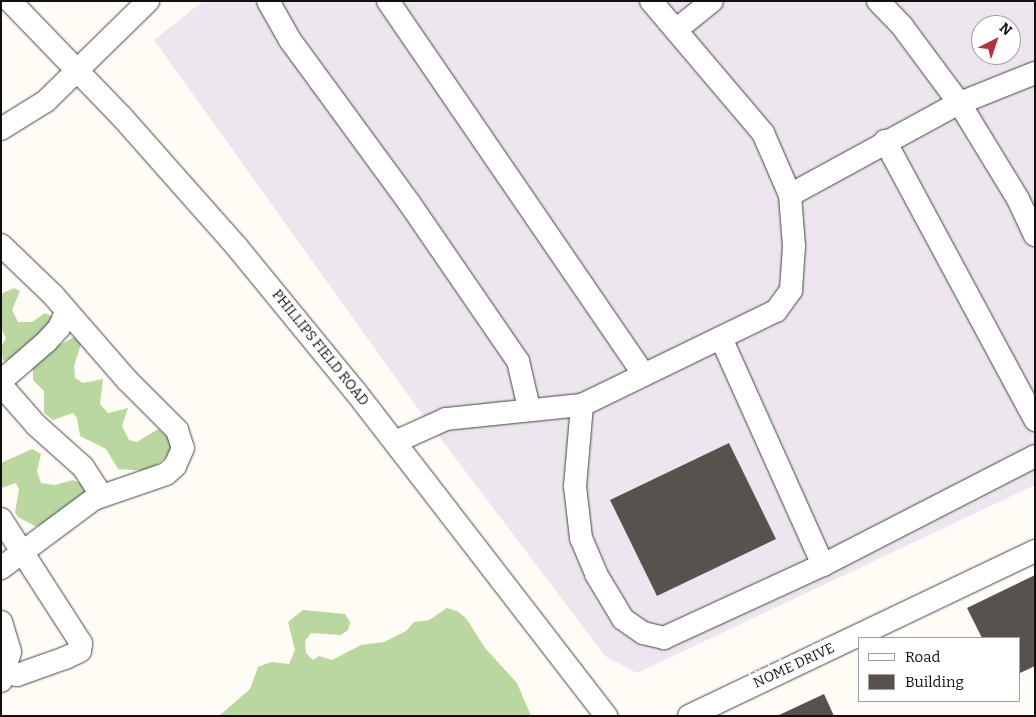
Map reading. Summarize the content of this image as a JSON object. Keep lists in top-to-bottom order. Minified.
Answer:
{"streets":{"street":["PHILLIPS FIELD ROAD","NOME DRIVE"]},"legend":["Road","Building"],"north":"top right"}
